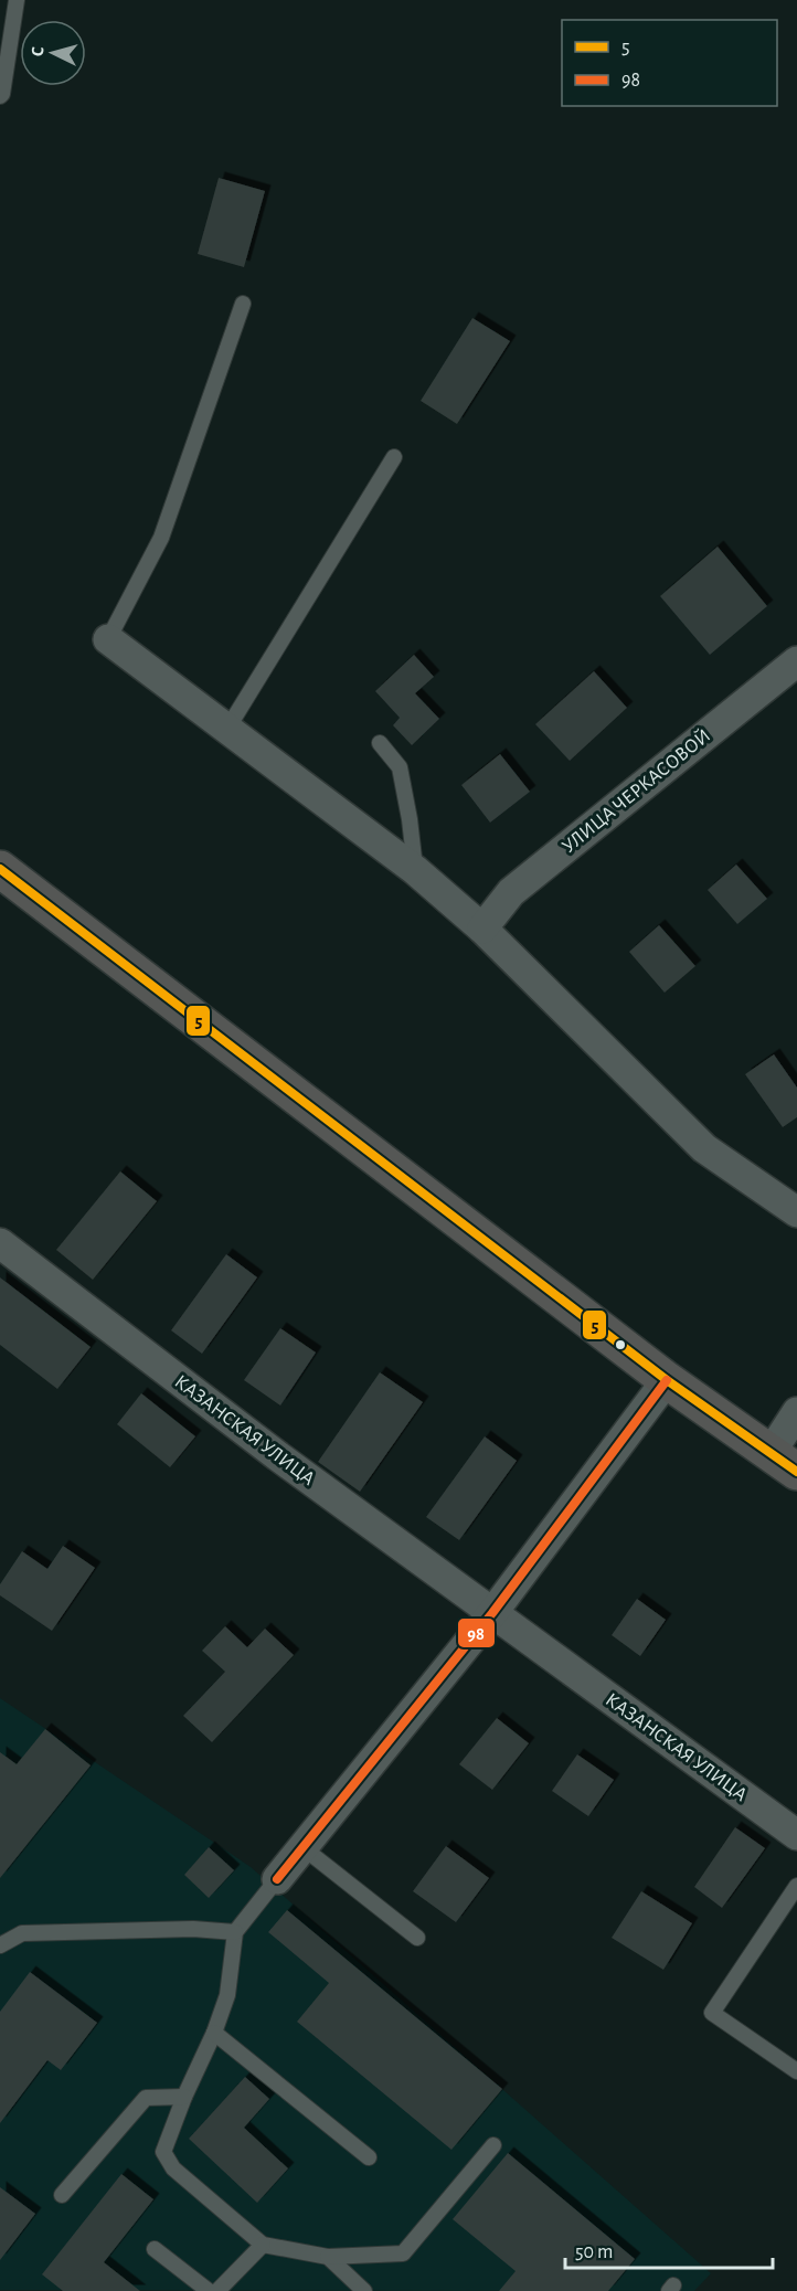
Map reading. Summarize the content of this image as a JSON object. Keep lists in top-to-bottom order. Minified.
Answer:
{"streets":{"street":["УЛИЦА ЧЕРКАСОВОЙ","КАЗАНСКАЯ УЛИЦА"]},"lines":["transit line 5","transit line 98"],"legend":["5","98"],"scale_bar":"50 m","north":"left"}
